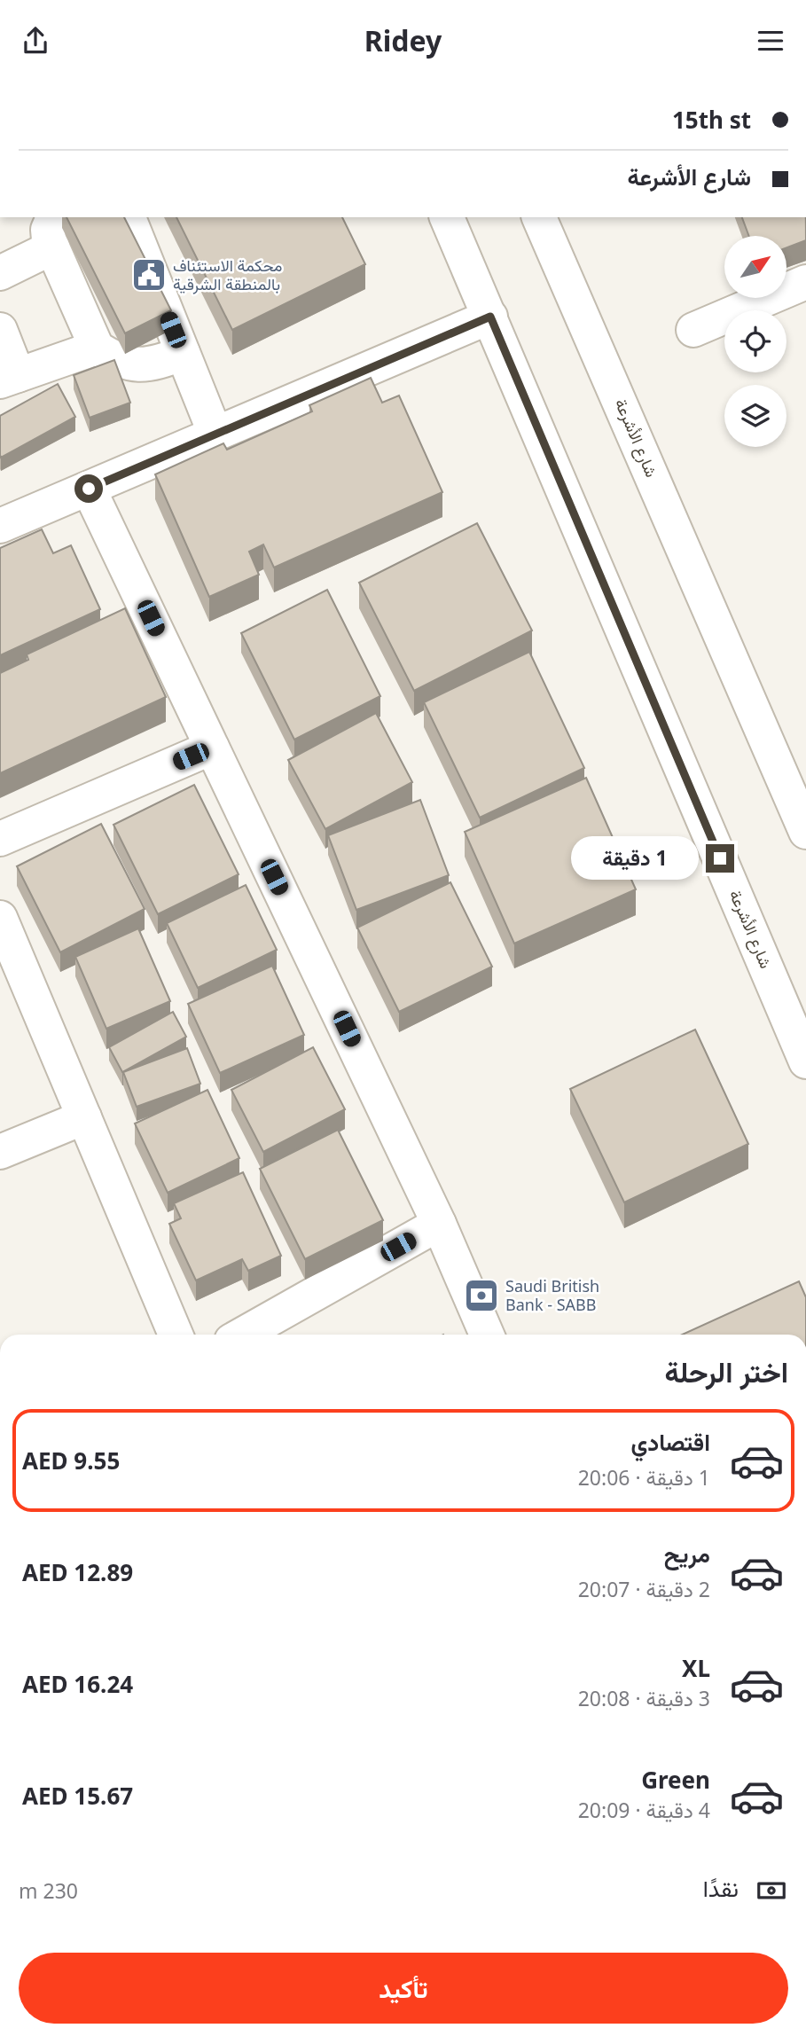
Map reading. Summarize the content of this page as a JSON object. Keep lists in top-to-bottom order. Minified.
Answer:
{"streets":{"street":["شارع الأشرعة"]},"places":{"public building":["محكمة الاستئناف بالمنطقة الشرقية"],"bank":["Saudi British Bank - SABB"]},"north":"top right","page":{"header":"Ridey","banner":["15th st","شارع الأشرعة"],"bubble":"1 دقيقة","heading":"اختر الرحلة","list":[{"name":"اقتصادي","note":"1 دقيقة · 20:06","value":"AED 9.55"},{"name":"مريح","note":"2 دقيقة · 20:07","value":"AED 12.89"},{"name":"XL","note":"3 دقيقة · 20:08","value":"AED 16.24"},{"name":"Green","note":"4 دقيقة · 20:09","value":"AED 15.67"}],"pay":["نقدًا","230 m"],"buttons":"تأكيد"}}
